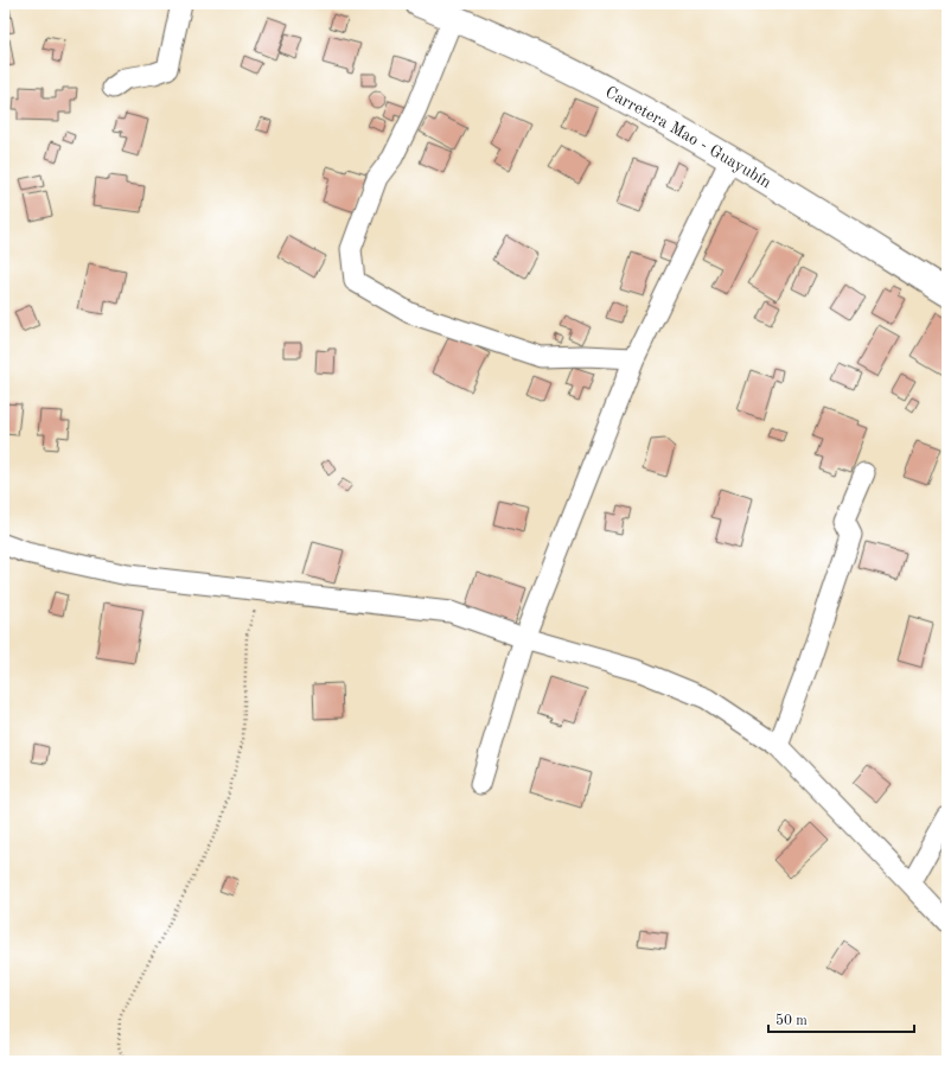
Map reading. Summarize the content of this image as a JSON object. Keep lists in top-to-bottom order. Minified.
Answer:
{"streets":{"main road":["Carretera Mao - Guayubín"]},"scale_bar":"50 m"}
